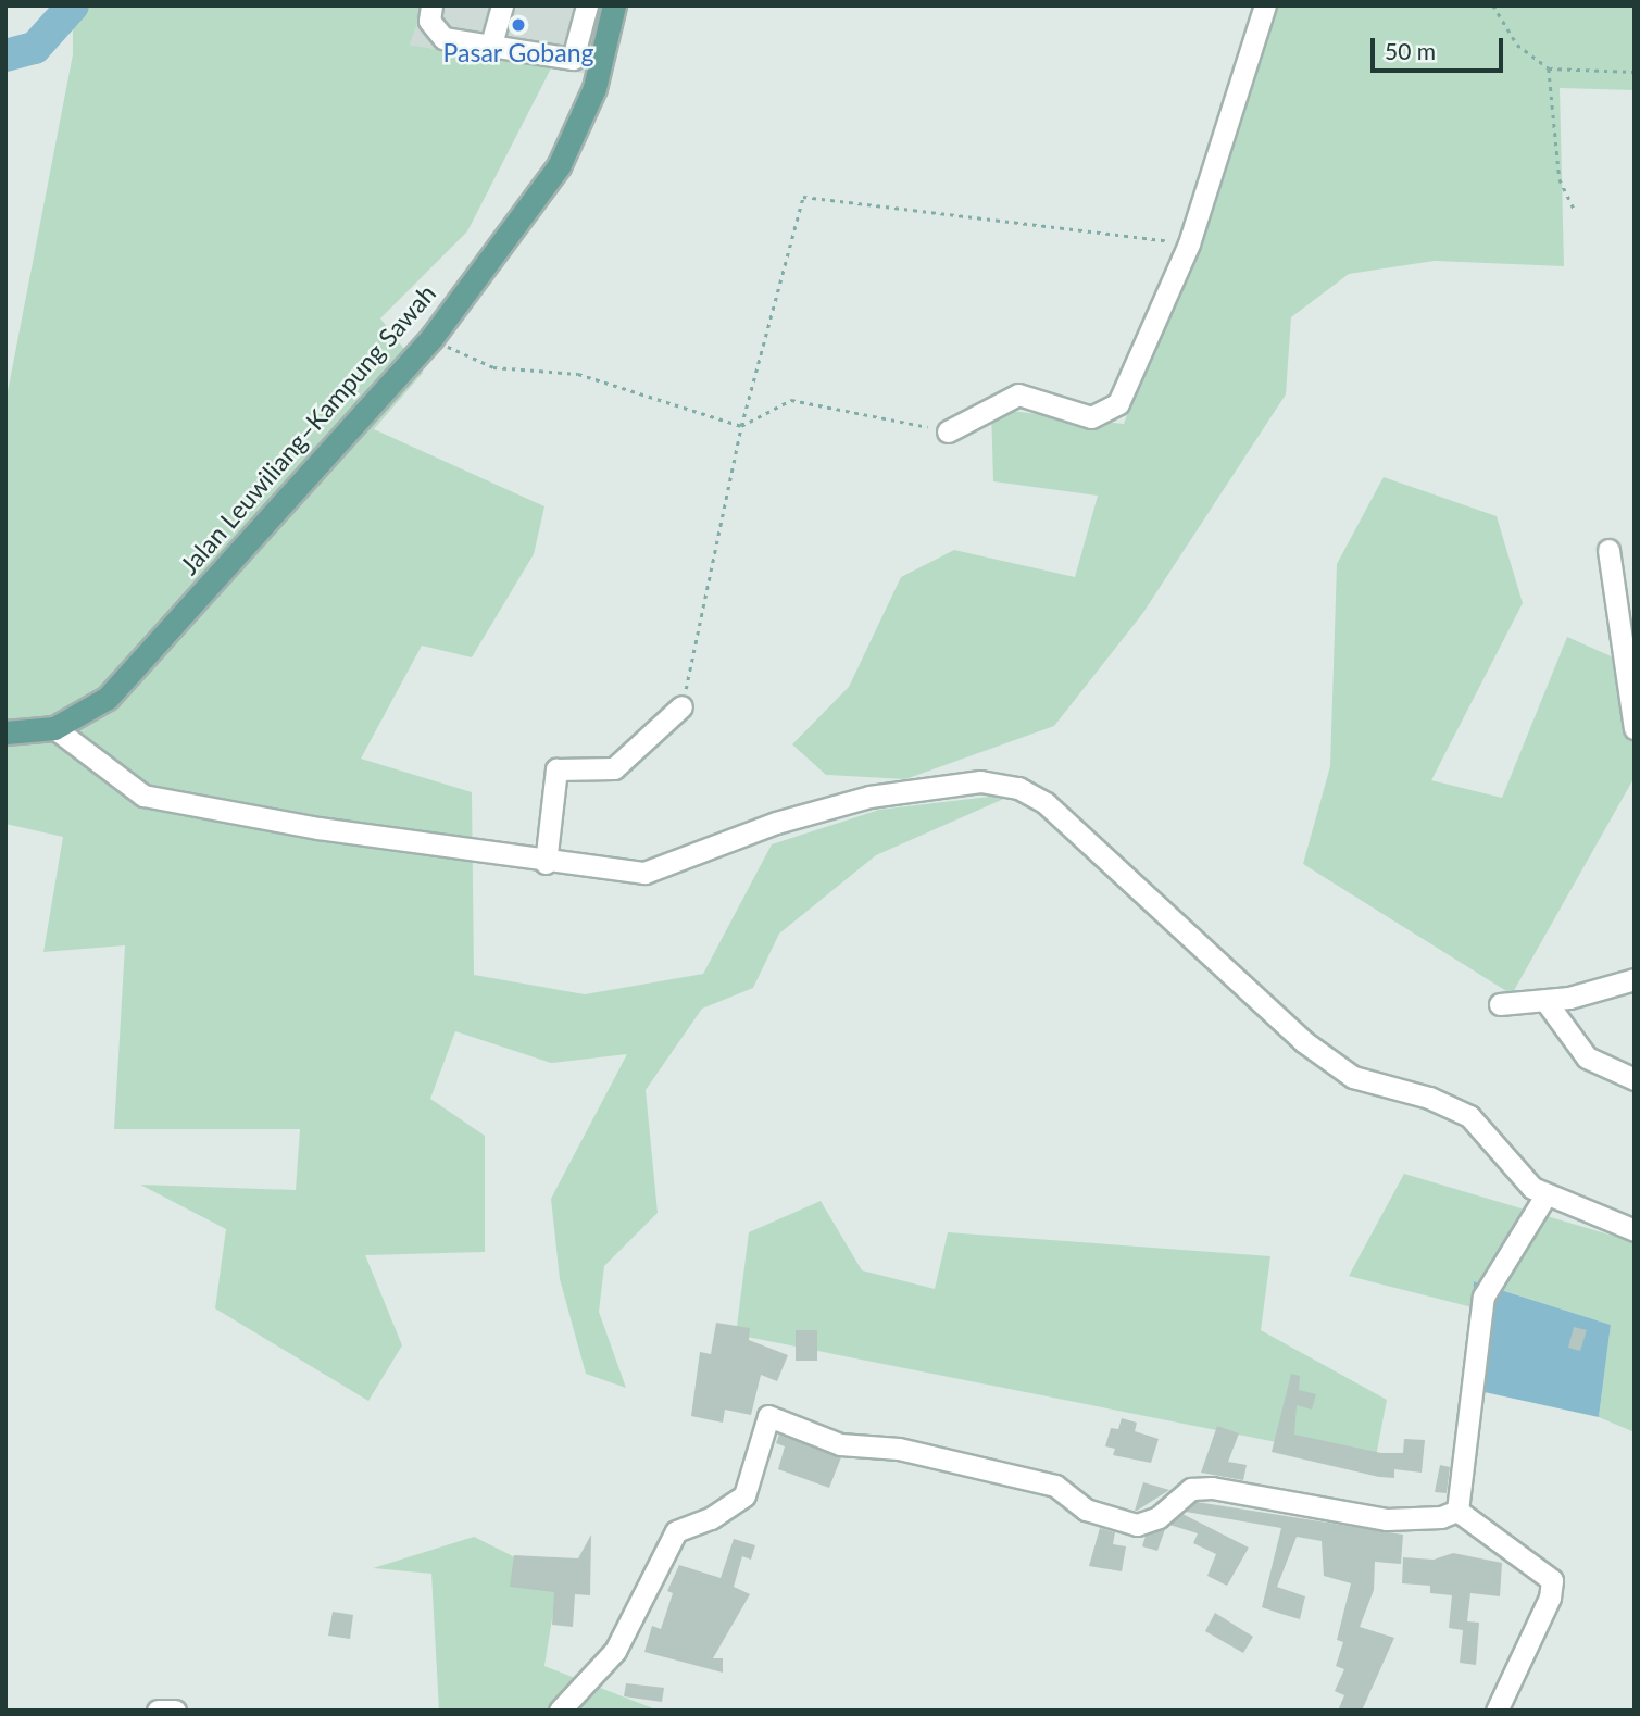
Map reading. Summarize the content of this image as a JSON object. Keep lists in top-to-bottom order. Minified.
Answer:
{"streets":{"main road":["Jalan Leuwiliang–Kampung Sawah"]},"places":["Pasar Gobang"],"scale_bar":"50 m"}
